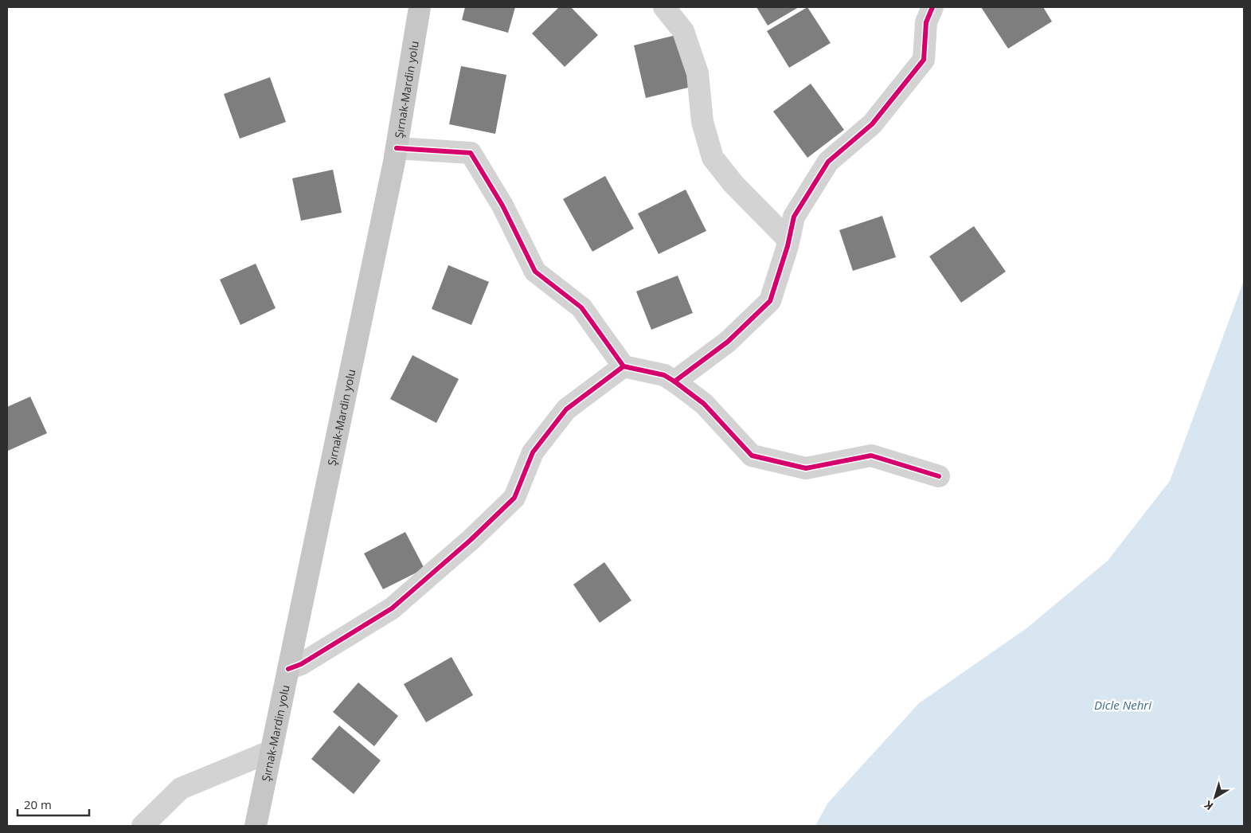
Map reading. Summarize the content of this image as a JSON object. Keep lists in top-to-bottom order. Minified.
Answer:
{"streets":{"main road":["Şırnak-Mardin yolu"]},"water":["Dicle Nehri"],"scale_bar":"20 m","north":"bottom left"}
